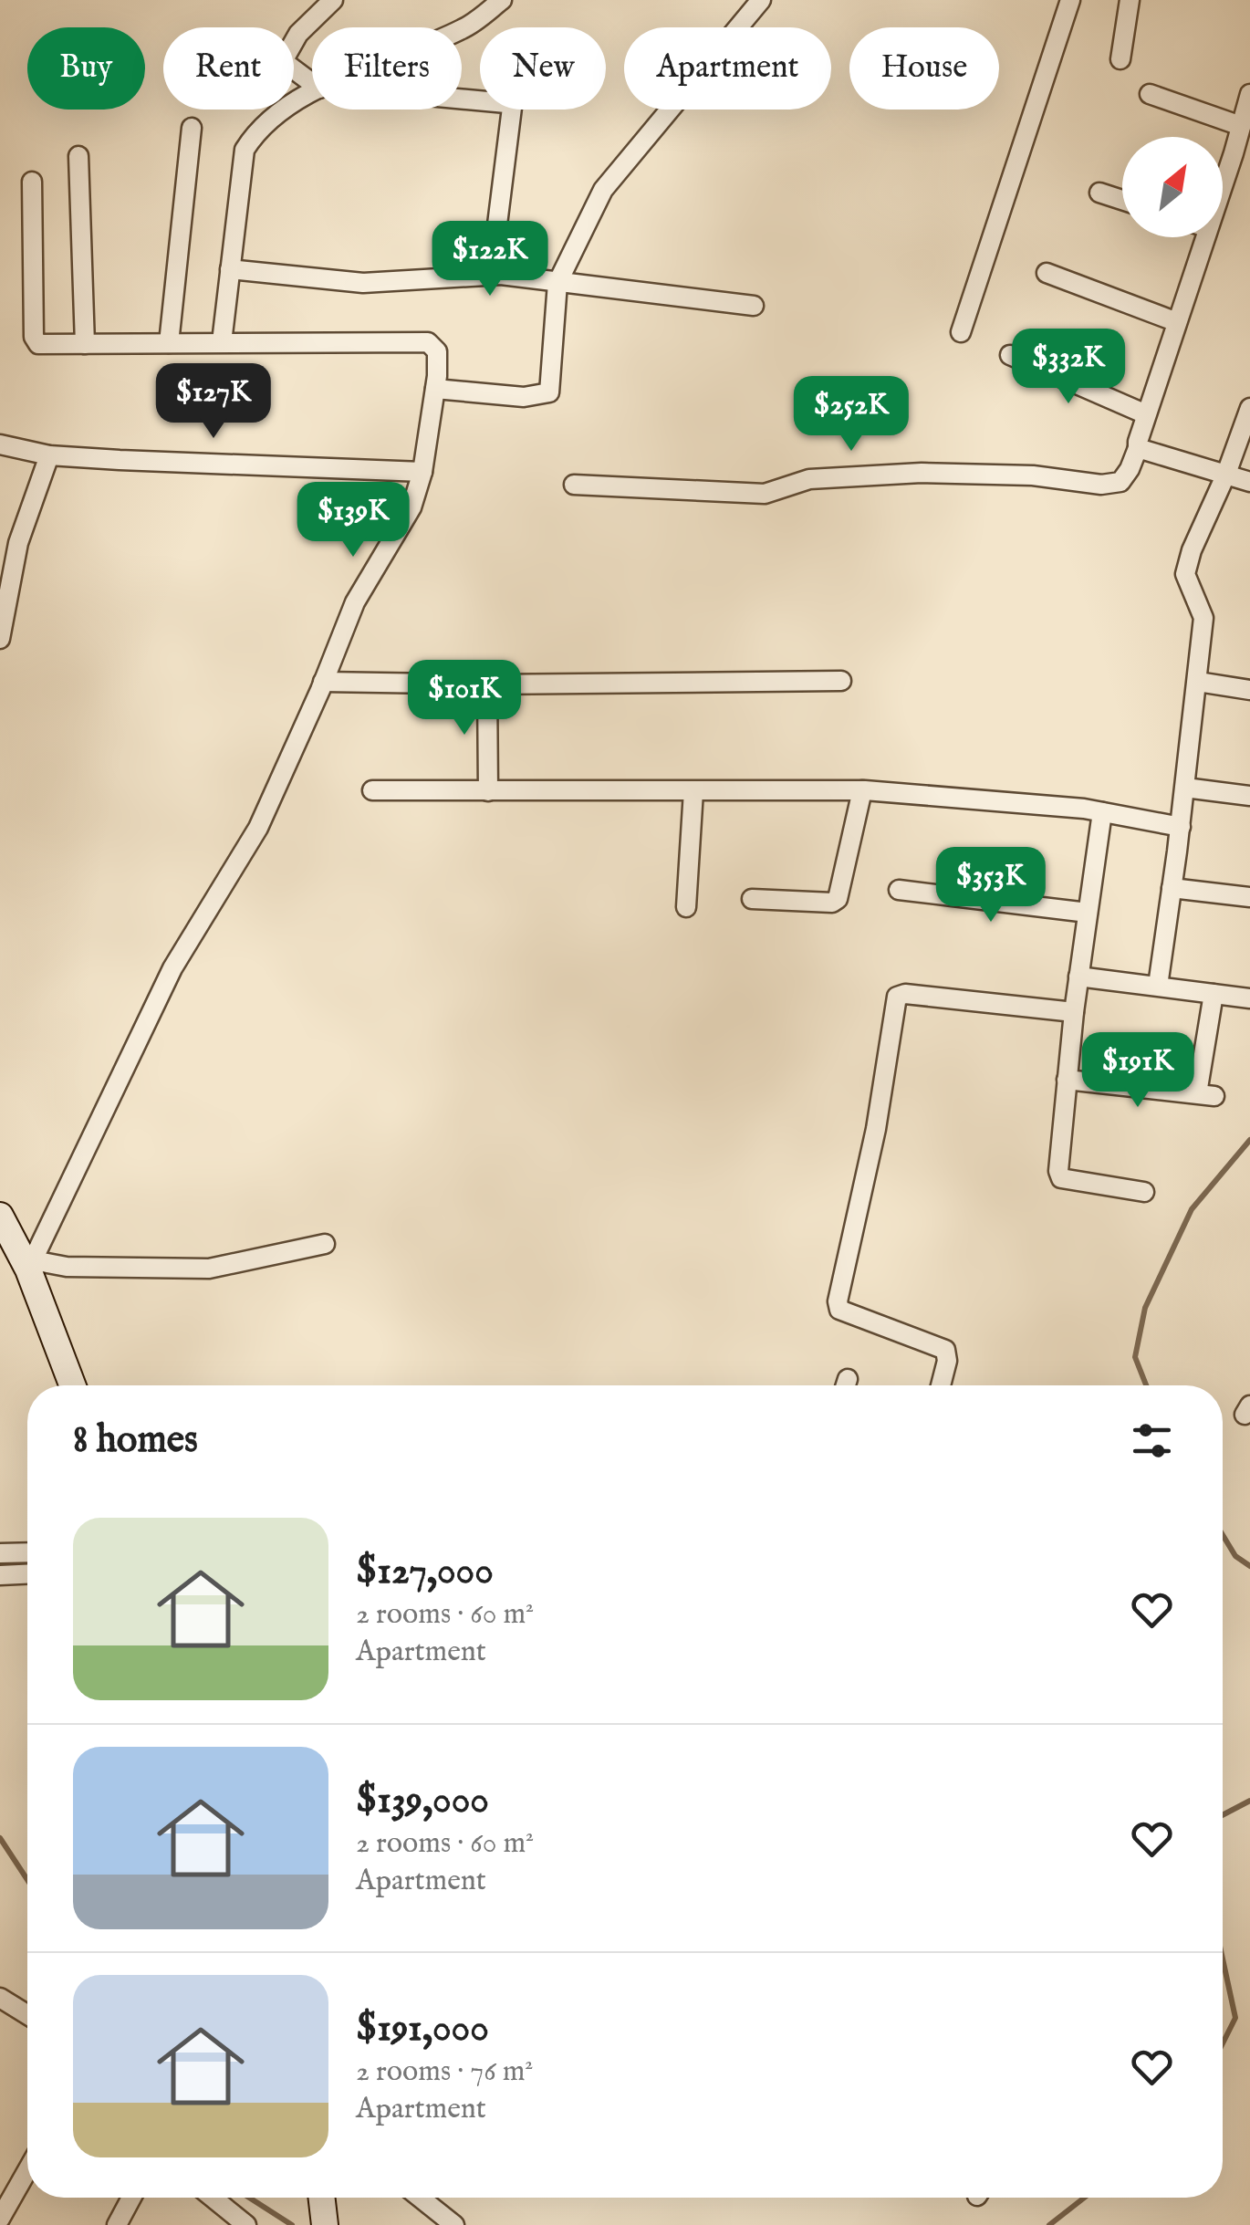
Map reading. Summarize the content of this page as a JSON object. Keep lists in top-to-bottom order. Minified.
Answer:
{"north":"top right","page":{"chip":["Buy","Rent","Filters","New","Apartment","House"],"price":["$122K","$332K","$127K","$252K","$139K","$101K","$353K","$191K"],"heading":"8 homes","list":[{"name":"$127,000","note":"2 rooms · 60 m² · Apartment"},{"name":"$139,000","note":"2 rooms · 60 m² · Apartment"},{"name":"$191,000","note":"2 rooms · 76 m² · Apartment"}]}}
